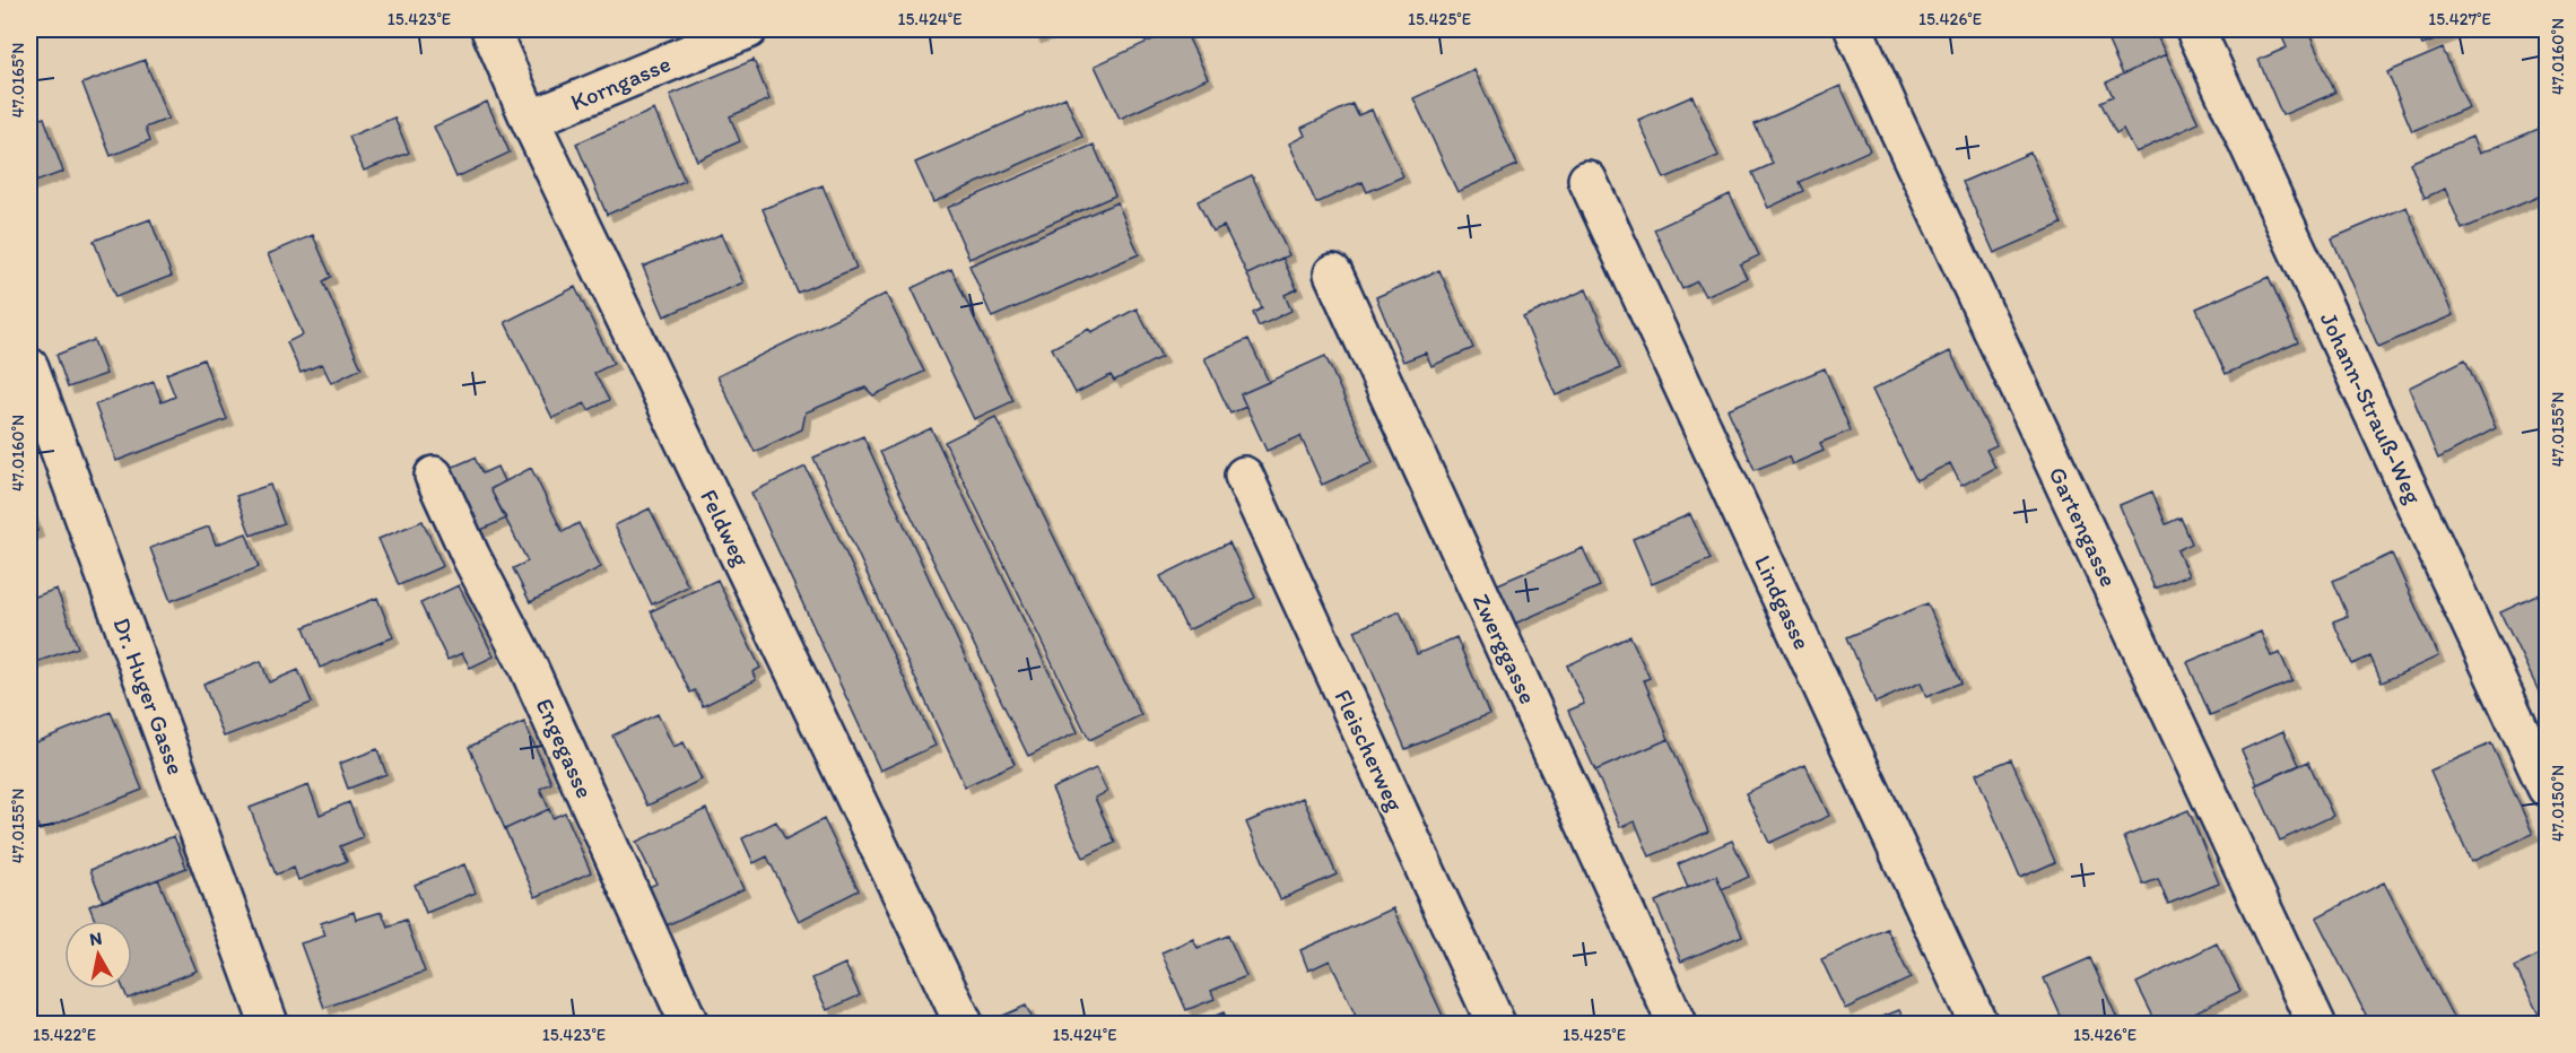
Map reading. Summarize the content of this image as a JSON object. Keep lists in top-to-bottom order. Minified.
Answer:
{"streets":{"street":["Korngasse","Johann-Strauß-Weg","Gartengasse","Feldweg","Lindgasse","Zwerggasse","Dr. Huger Gasse","Engegasse","Fleischerweg"]},"crossings":[["Korngasse","Feldweg"]],"north":"top","coordinates":["15.423°E","15.424°E","15.425°E","15.426°E","15.427°E","47.0160°N","47.0165°N","47.0155°N","47.0150°N","15.422°E"]}
